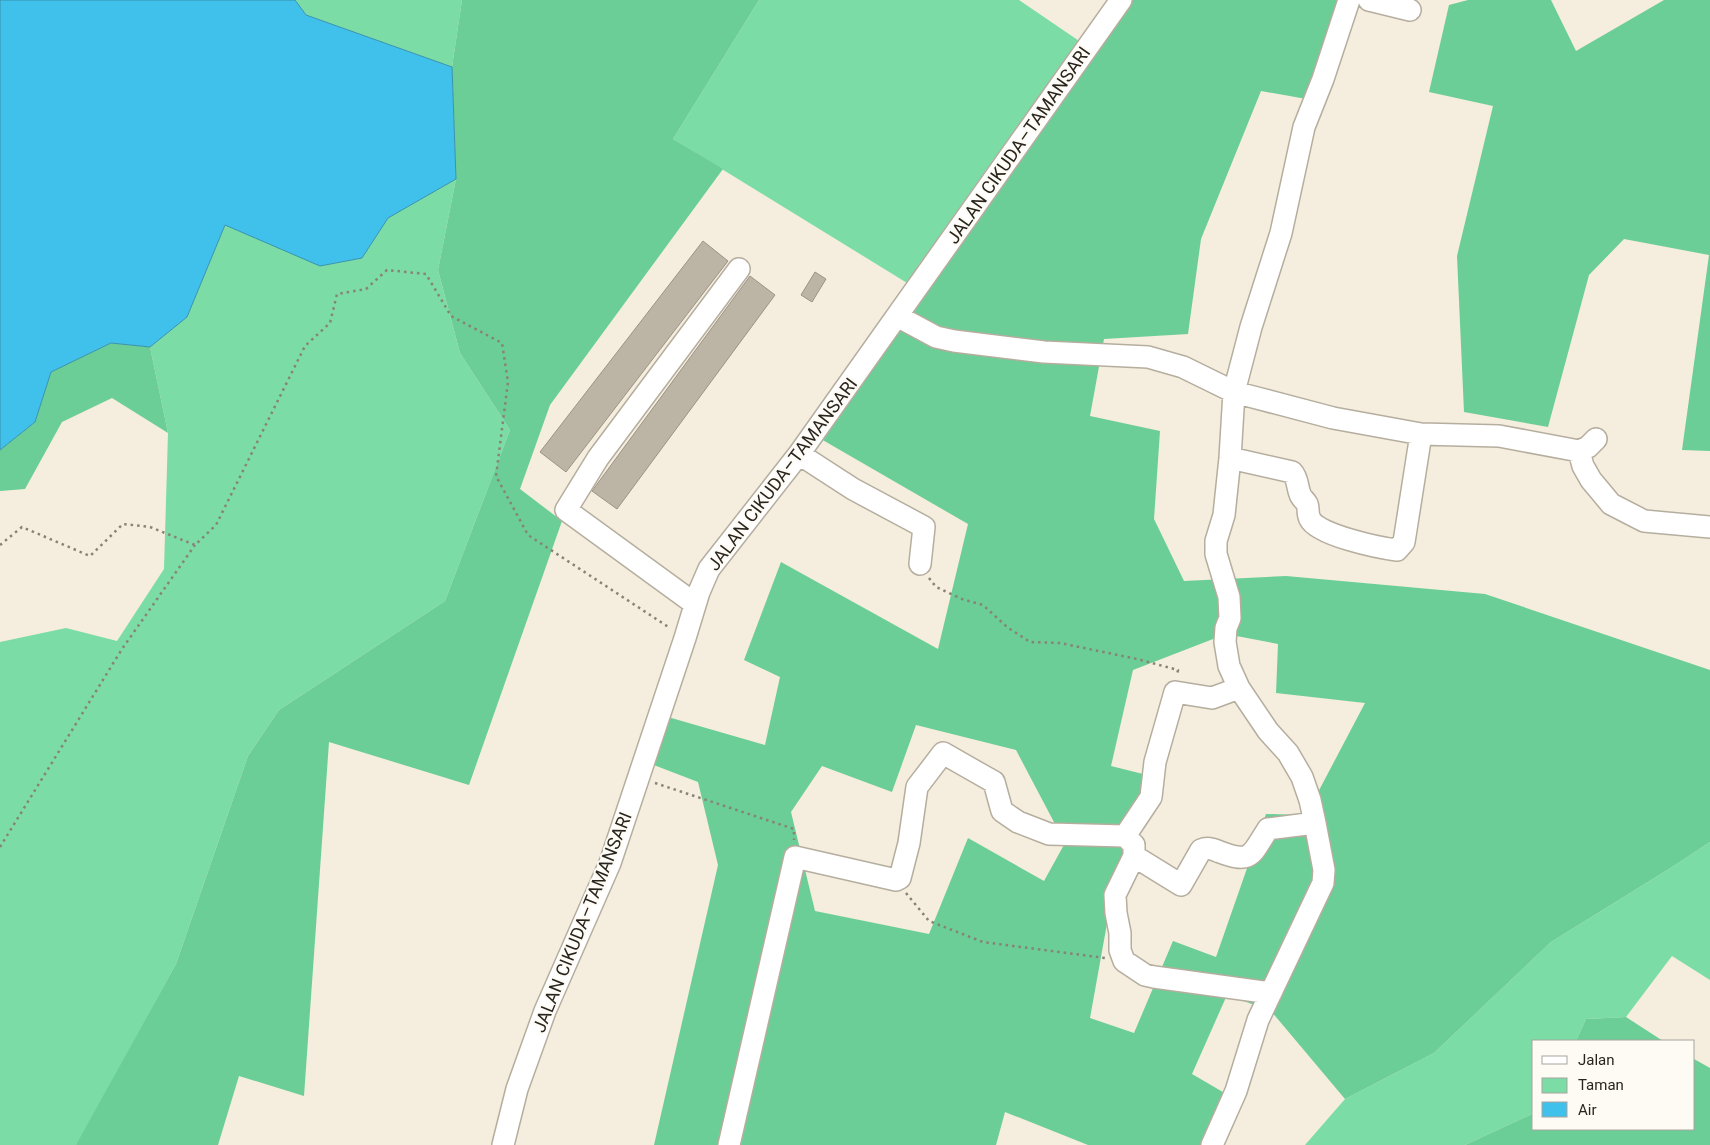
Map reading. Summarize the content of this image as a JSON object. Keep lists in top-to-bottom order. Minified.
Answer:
{"streets":{"street":["JALAN CIKUDA–TAMANSARI"]},"legend":["Jalan","Taman","Air"]}
